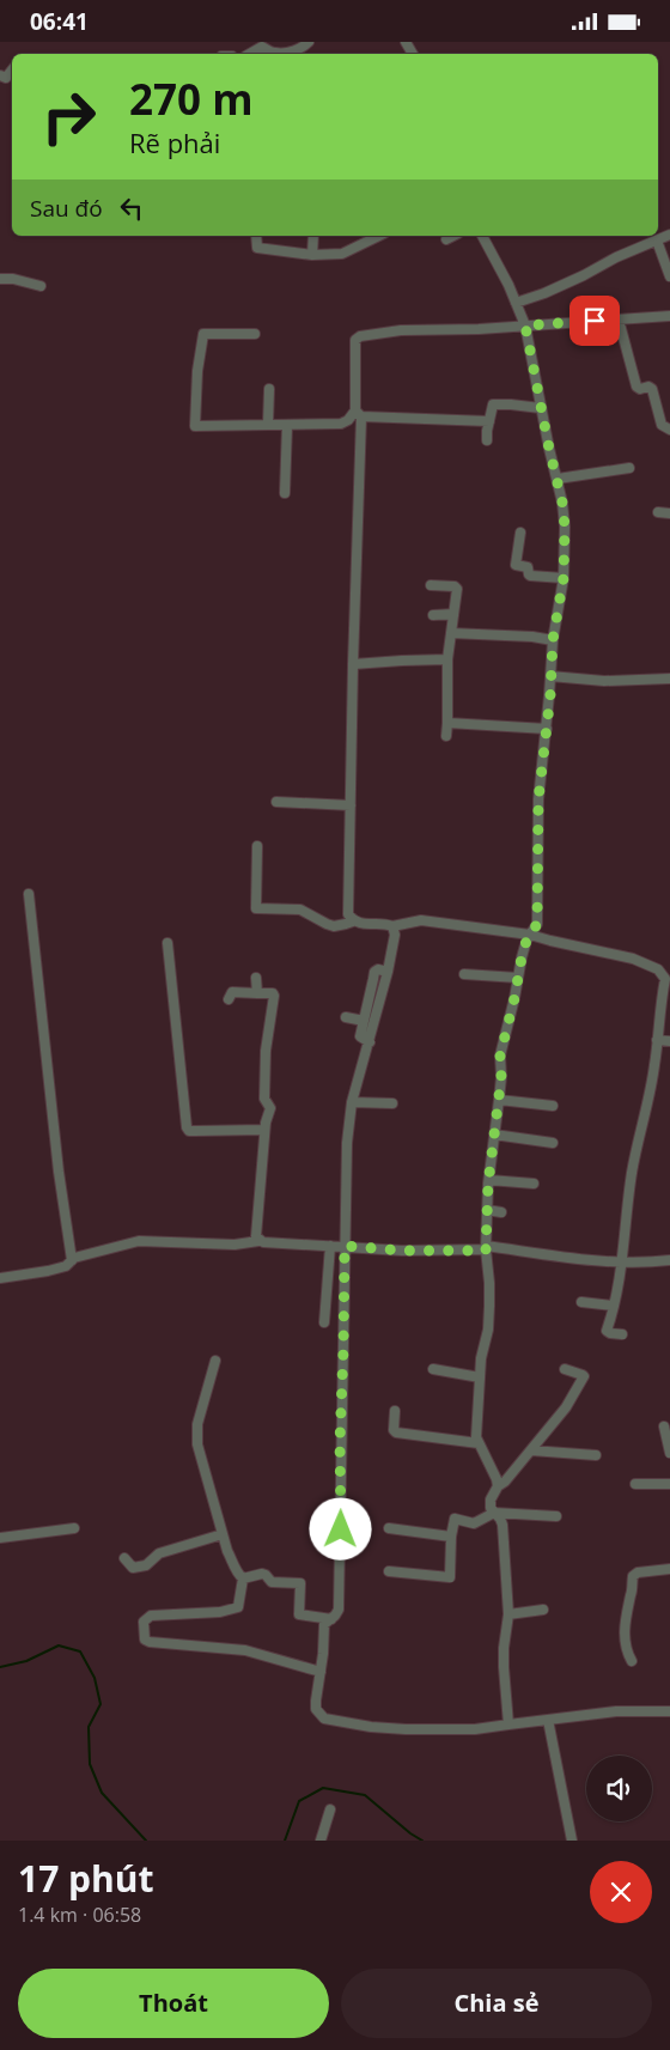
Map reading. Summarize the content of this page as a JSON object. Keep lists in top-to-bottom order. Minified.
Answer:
{"page":{"status":"06:41","turn":["270 m","Rẽ phải"],"then":"Sau đó","heading":["17 phút","1.4 km · 06:58"],"buttons":["Thoát","Chia sẻ"]}}
